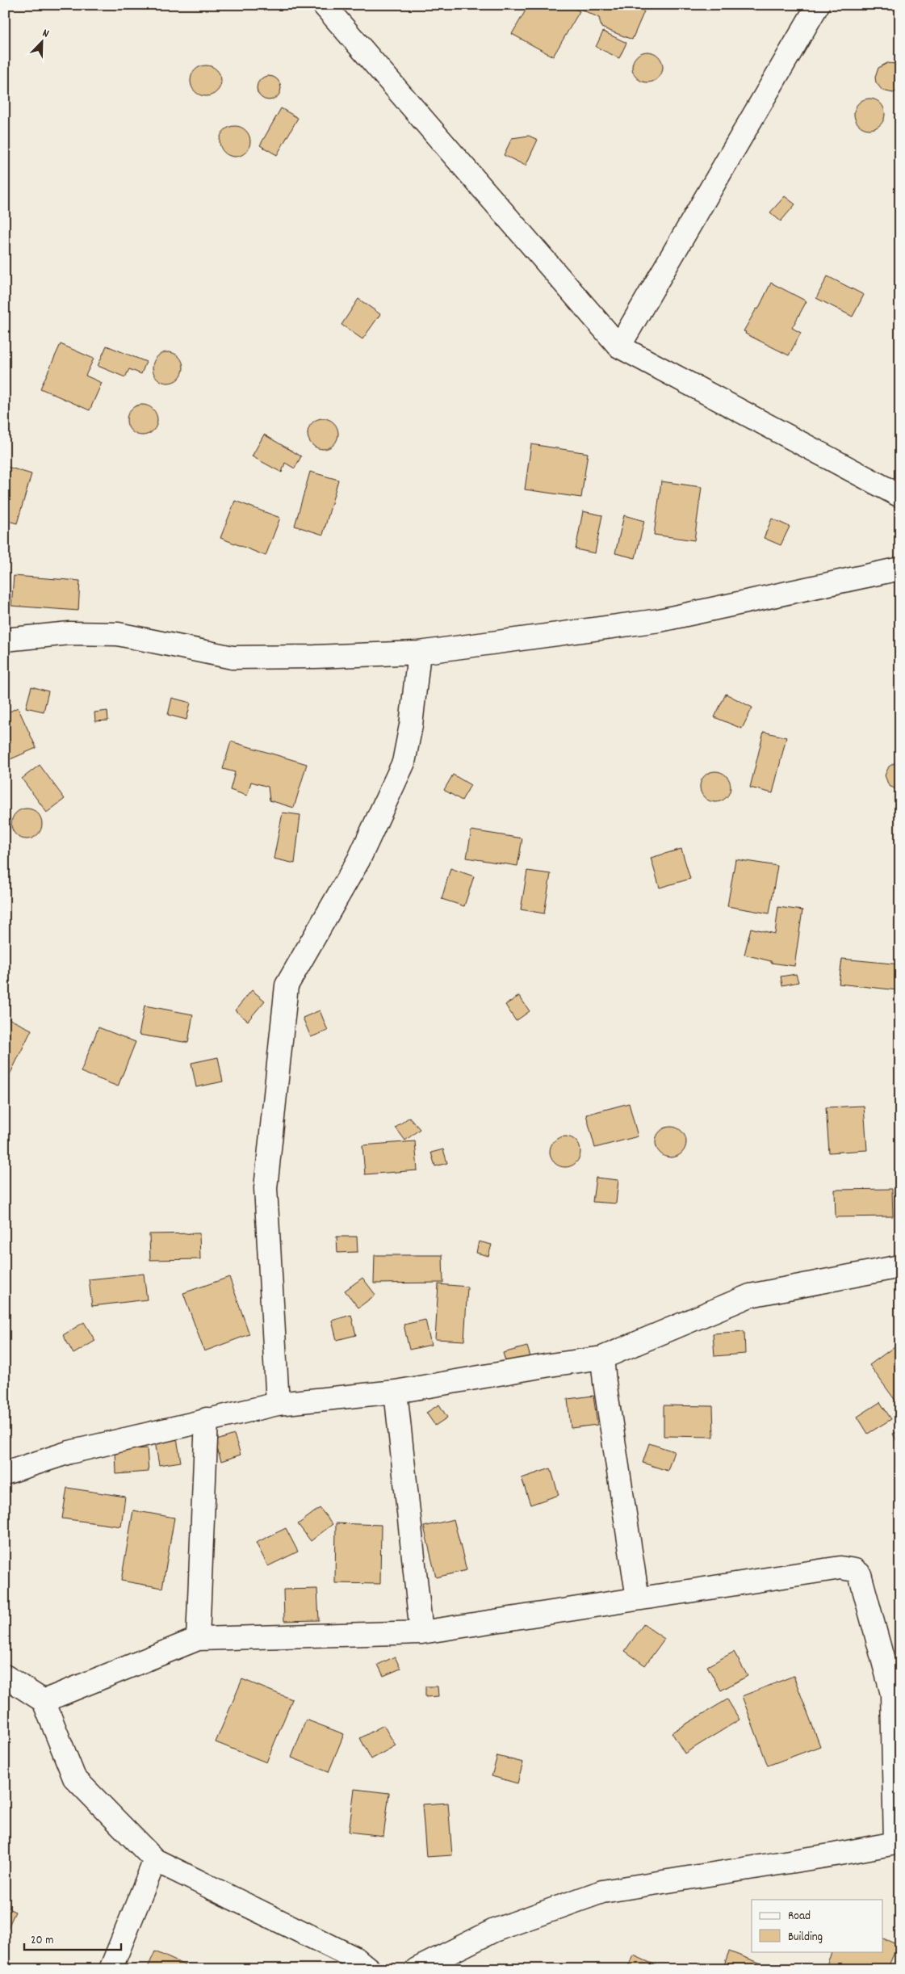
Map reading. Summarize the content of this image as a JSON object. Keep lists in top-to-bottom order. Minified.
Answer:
{"legend":["Road","Building"],"scale_bar":"20 m","north":"top right"}
